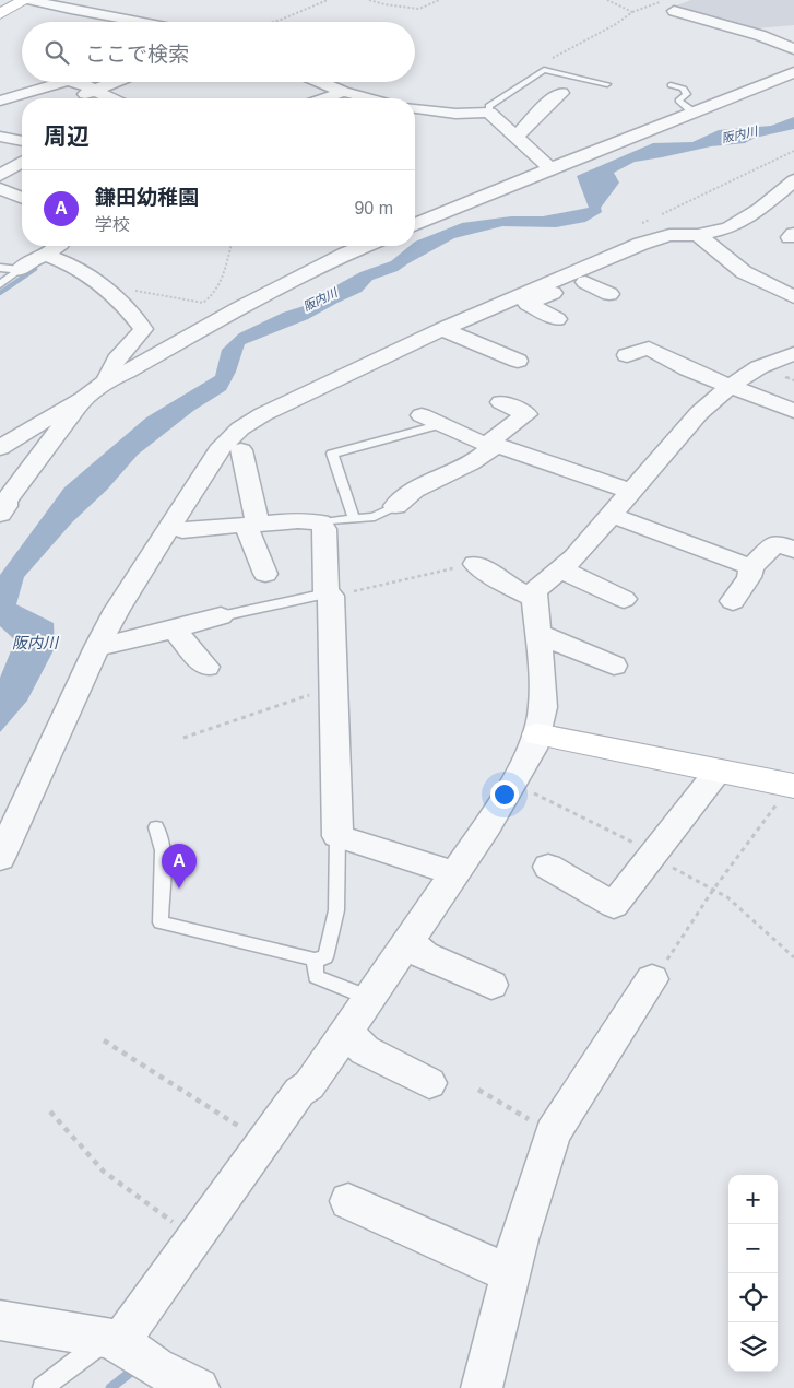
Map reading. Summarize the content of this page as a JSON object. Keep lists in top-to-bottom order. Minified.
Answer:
{"water":["阪内川"],"page":{"search":"ここで検索","heading":"周辺","list":[{"mark":"A","name":"鎌田幼稚園","note":"学校","value":"90 m"}],"pins":"A","map_buttons":["+","−"]}}
